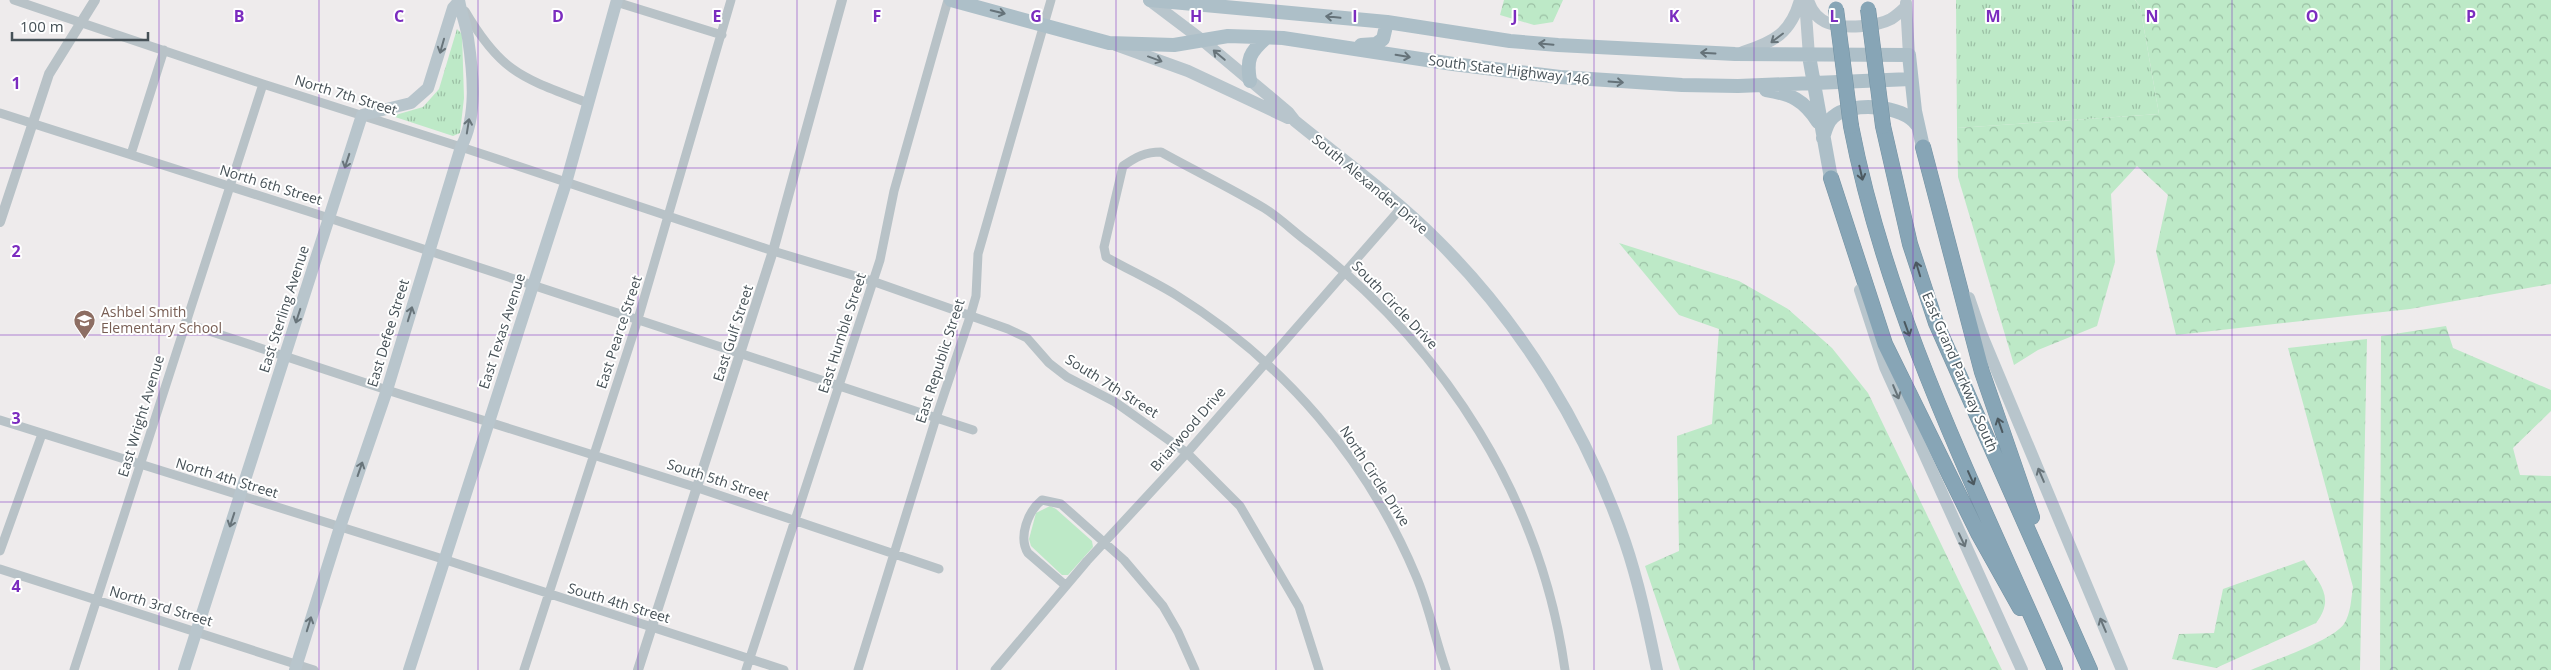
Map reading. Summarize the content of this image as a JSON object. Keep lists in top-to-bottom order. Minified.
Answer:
{"streets":{"highway":["East Grand Parkway South"],"main road":["South State Highway 146","South Alexander Drive","East Sterling Avenue","East Texas Avenue","East Defee Street"],"street":["North 7th Street","North 6th Street","South Circle Drive","East Pearce Street","East Gulf Street","East Humble Street","East Republic Street","South 7th Street","East Wright Avenue","Briarwood Drive","North Circle Drive","North 4th Street","South 5th Street","South 4th Street","North 3rd Street"]},"crossings":[["South State Highway 146","South Alexander Drive"],["North 7th Street","East Sterling Avenue"],["North 7th Street","East Texas Avenue"],["North 7th Street","East Pearce Street"],["North 7th Street","East Defee Street"],["North 7th Street","South 7th Street"],["North 7th Street","East Wright Avenue"],["South Alexander Drive","East Humble Street"],["South Alexander Drive","East Republic Street"],["South Alexander Drive","Briarwood Drive"],["North 6th Street","East Sterling Avenue"],["North 6th Street","East Texas Avenue"],["North 6th Street","East Pearce Street"],["North 6th Street","East Defee Street"],["North 6th Street","East Gulf Street"],["North 6th Street","East Humble Street"],["North 6th Street","East Republic Street"],["North 6th Street","East Wright Avenue"],["South Circle Drive","Briarwood Drive"],["South Circle Drive","North Circle Drive"],["East Sterling Avenue","North 4th Street"],["East Sterling Avenue","South 5th Street"],["East Sterling Avenue","North 3rd Street"],["East Texas Avenue","North 4th Street"],["East Texas Avenue","South 5th Street"],["East Texas Avenue","South 4th Street"],["East Pearce Street","South 7th Street"],["East Pearce Street","South 5th Street"],["East Pearce Street","South 4th Street"],["East Defee Street","North 4th Street"],["East Defee Street","South 5th Street"],["East Defee Street","North 3rd Street"],["East Gulf Street","South 7th Street"],["East Gulf Street","South 5th Street"],["East Gulf Street","South 4th Street"],["East Humble Street","South 7th Street"],["East Humble Street","South 5th Street"],["East Humble Street","South 4th Street"],["East Republic Street","South 7th Street"],["East Republic Street","South 5th Street"],["South 7th Street","Briarwood Drive"],["East Wright Avenue","North 4th Street"],["East Wright Avenue","South 5th Street"],["East Wright Avenue","North 3rd Street"],["Briarwood Drive","North Circle Drive"],["North 4th Street","South 4th Street"]],"one_way":["East Sterling Avenue","East Defee Street"],"places":{"school or university":["Ashbel Smith Elementary School"]},"scale_bar":"100 m","grid":{"columns":["B","C","D","E","F","G","H","I","J","K","L","M","N","O","P"],"rows":["1","2","3","4"]}}
